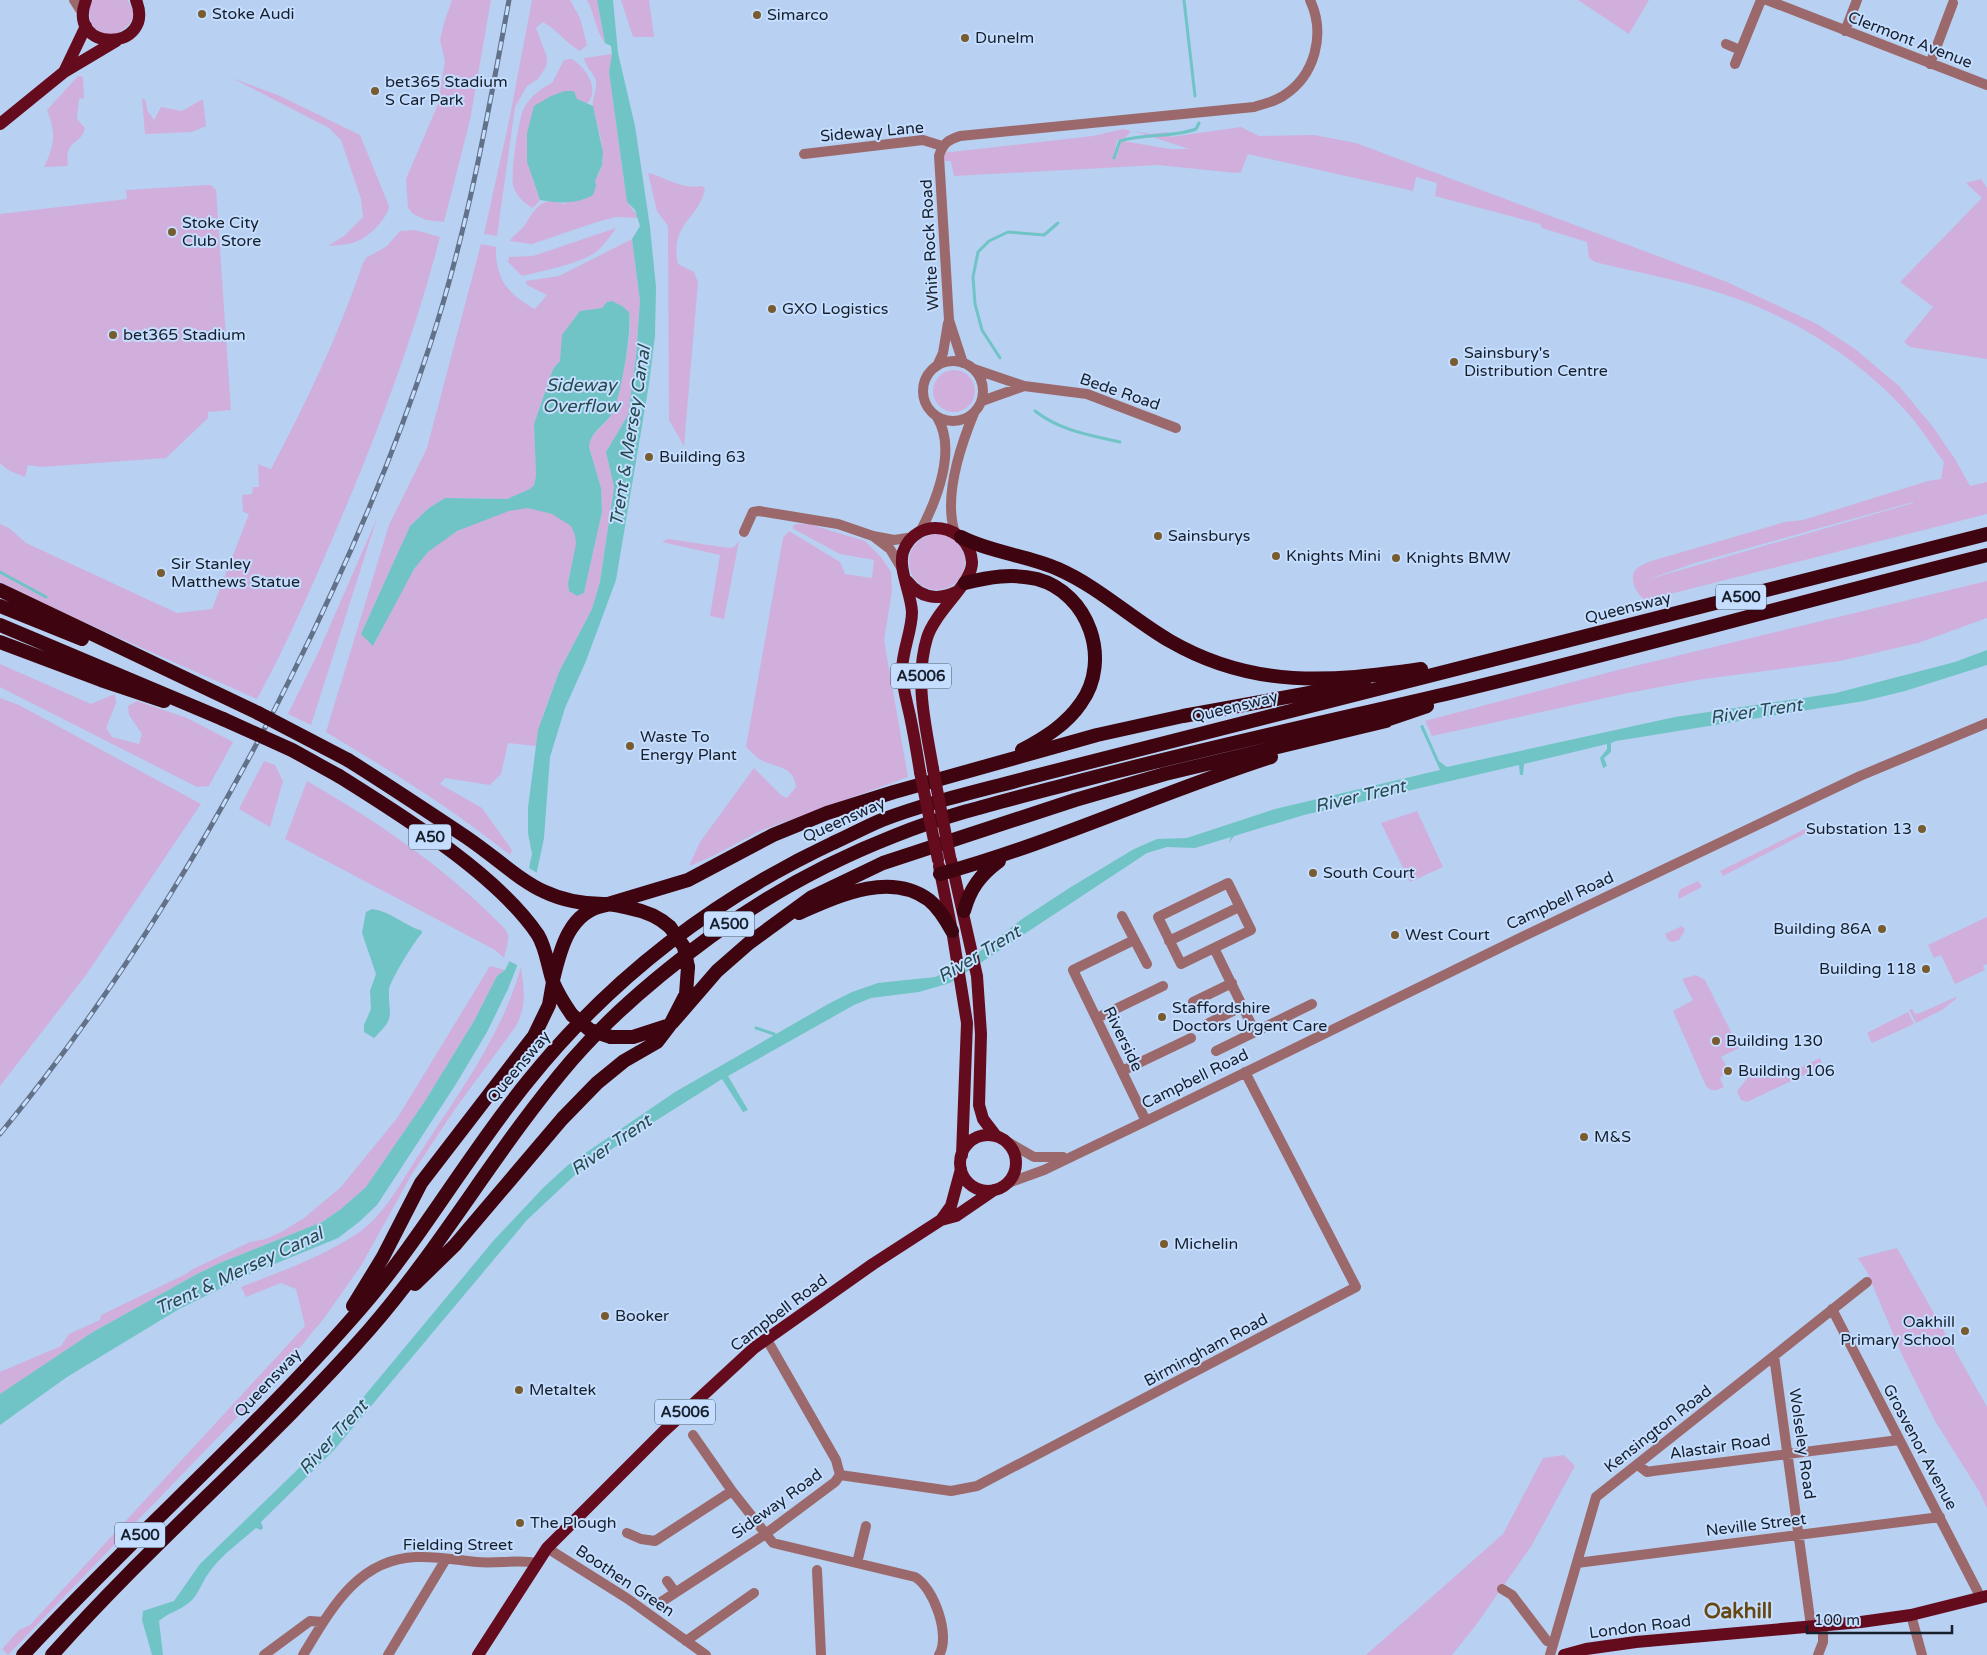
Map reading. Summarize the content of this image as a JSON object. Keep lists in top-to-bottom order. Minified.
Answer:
{"streets":{"highway":["A500","Queensway","A50"],"main road":["A5006","Campbell Road","London Road"],"street":["Clermont Avenue","Sideway Lane","White Rock Road","Bede Road","Riverside","Birmingham Road","Kensington Road","Wolseley Road","Alastair Road","Grosvenor Avenue","Sideway Road","Neville Street","Fielding Street","Boothen Green"]},"crossings":[["Sideway Lane","White Rock Road"],["White Rock Road","Bede Road"],["A5006","Campbell Road"],["Campbell Road","Riverside"],["Campbell Road","Birmingham Road"],["Campbell Road","Sideway Road"],["Campbell Road","Fielding Street"],["Campbell Road","Boothen Green"],["Birmingham Road","Sideway Road"],["Kensington Road","Wolseley Road"],["Kensington Road","Alastair Road"],["Kensington Road","Grosvenor Avenue"],["Kensington Road","Neville Street"],["Wolseley Road","Alastair Road"],["Wolseley Road","Neville Street"],["Wolseley Road","London Road"],["Alastair Road","Grosvenor Avenue"],["Grosvenor Avenue","Neville Street"],["Grosvenor Avenue","London Road"]],"districts":["Oakhill"],"water":["Sideway Overflow","Trent & Mersey Canal","River Trent"],"places":["Stoke Audi","Simarco","Dunelm","bet365 Stadium S Car Park","Stoke City Club Store","GXO Logistics","bet365 Stadium","Sainsbury's Distribution Centre","Building 63","Sainsburys","Knights Mini","Knights BMW","Sir Stanley Matthews Statue","Waste To Energy Plant","Substation 13","South Court","Building 86A","West Court","Building 118","Staffordshire Doctors Urgent Care","Building 130","Building 106","M&S","Michelin","Booker","Oakhill Primary School","Metaltek","The Plough"],"scale_bar":"100 m"}
